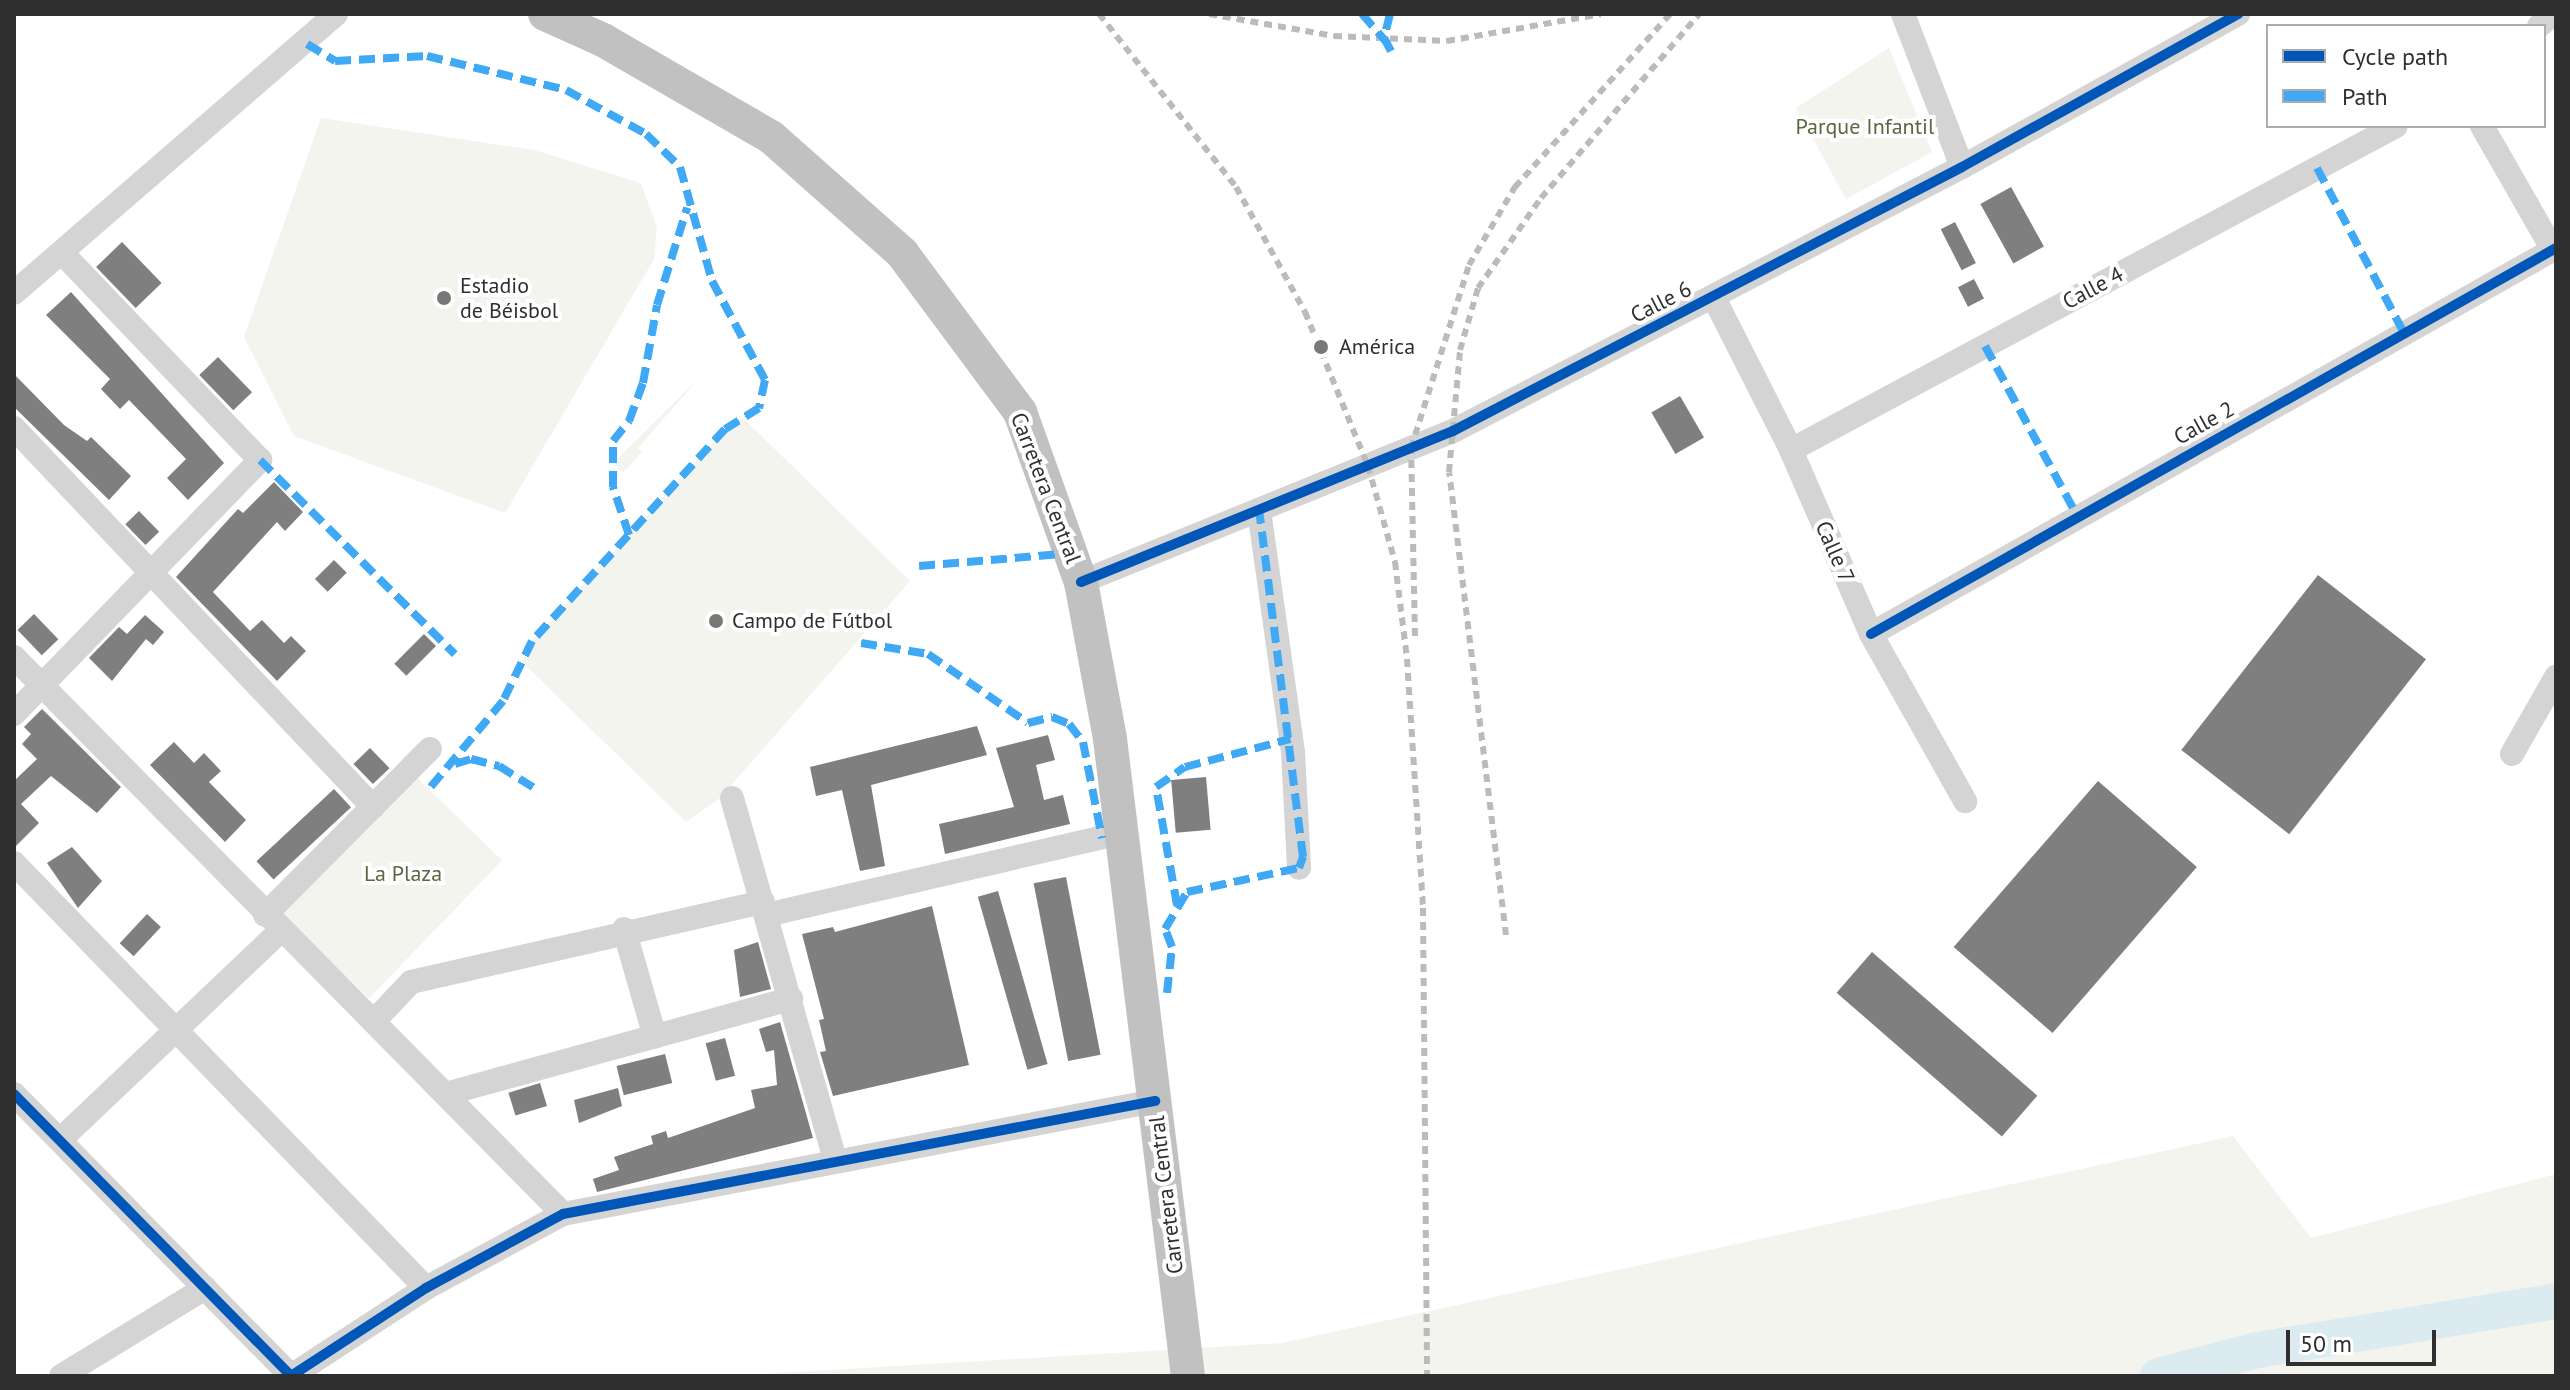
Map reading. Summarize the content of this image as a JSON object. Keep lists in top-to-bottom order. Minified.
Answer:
{"streets":{"highway":["Carretera Central"],"street":["Calle 4","Calle 6","Calle 2","Calle 7"]},"crossings":[["Calle 4","Calle 7"],["Calle 6","Carretera Central"],["Calle 6","Calle 7"],["Calle 2","Calle 7"]],"parks":["Parque Infantil","La Plaza"],"places":["Estadio de Béisbol","América","Campo de Fútbol"],"legend":["Cycle path","Path"],"scale_bar":"50 m"}
